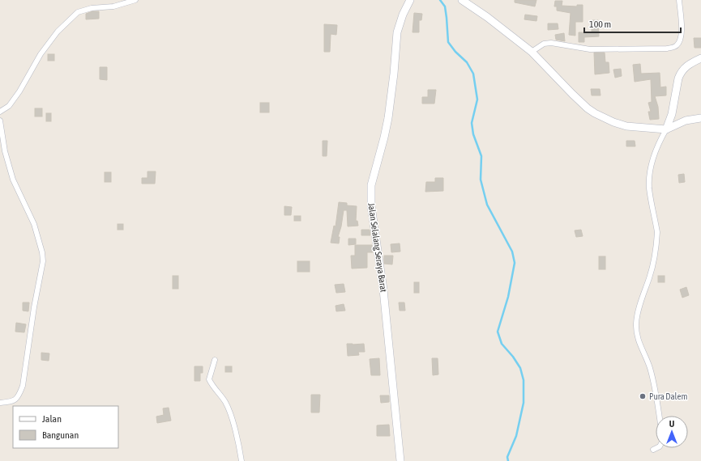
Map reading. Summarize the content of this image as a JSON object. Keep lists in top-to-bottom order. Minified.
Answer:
{"streets":{"street":["Jalan Selalang Seraya Barat"]},"places":["Pura Dalem"],"legend":["Jalan","Bangunan"],"scale_bar":"100 m","north":"top"}
